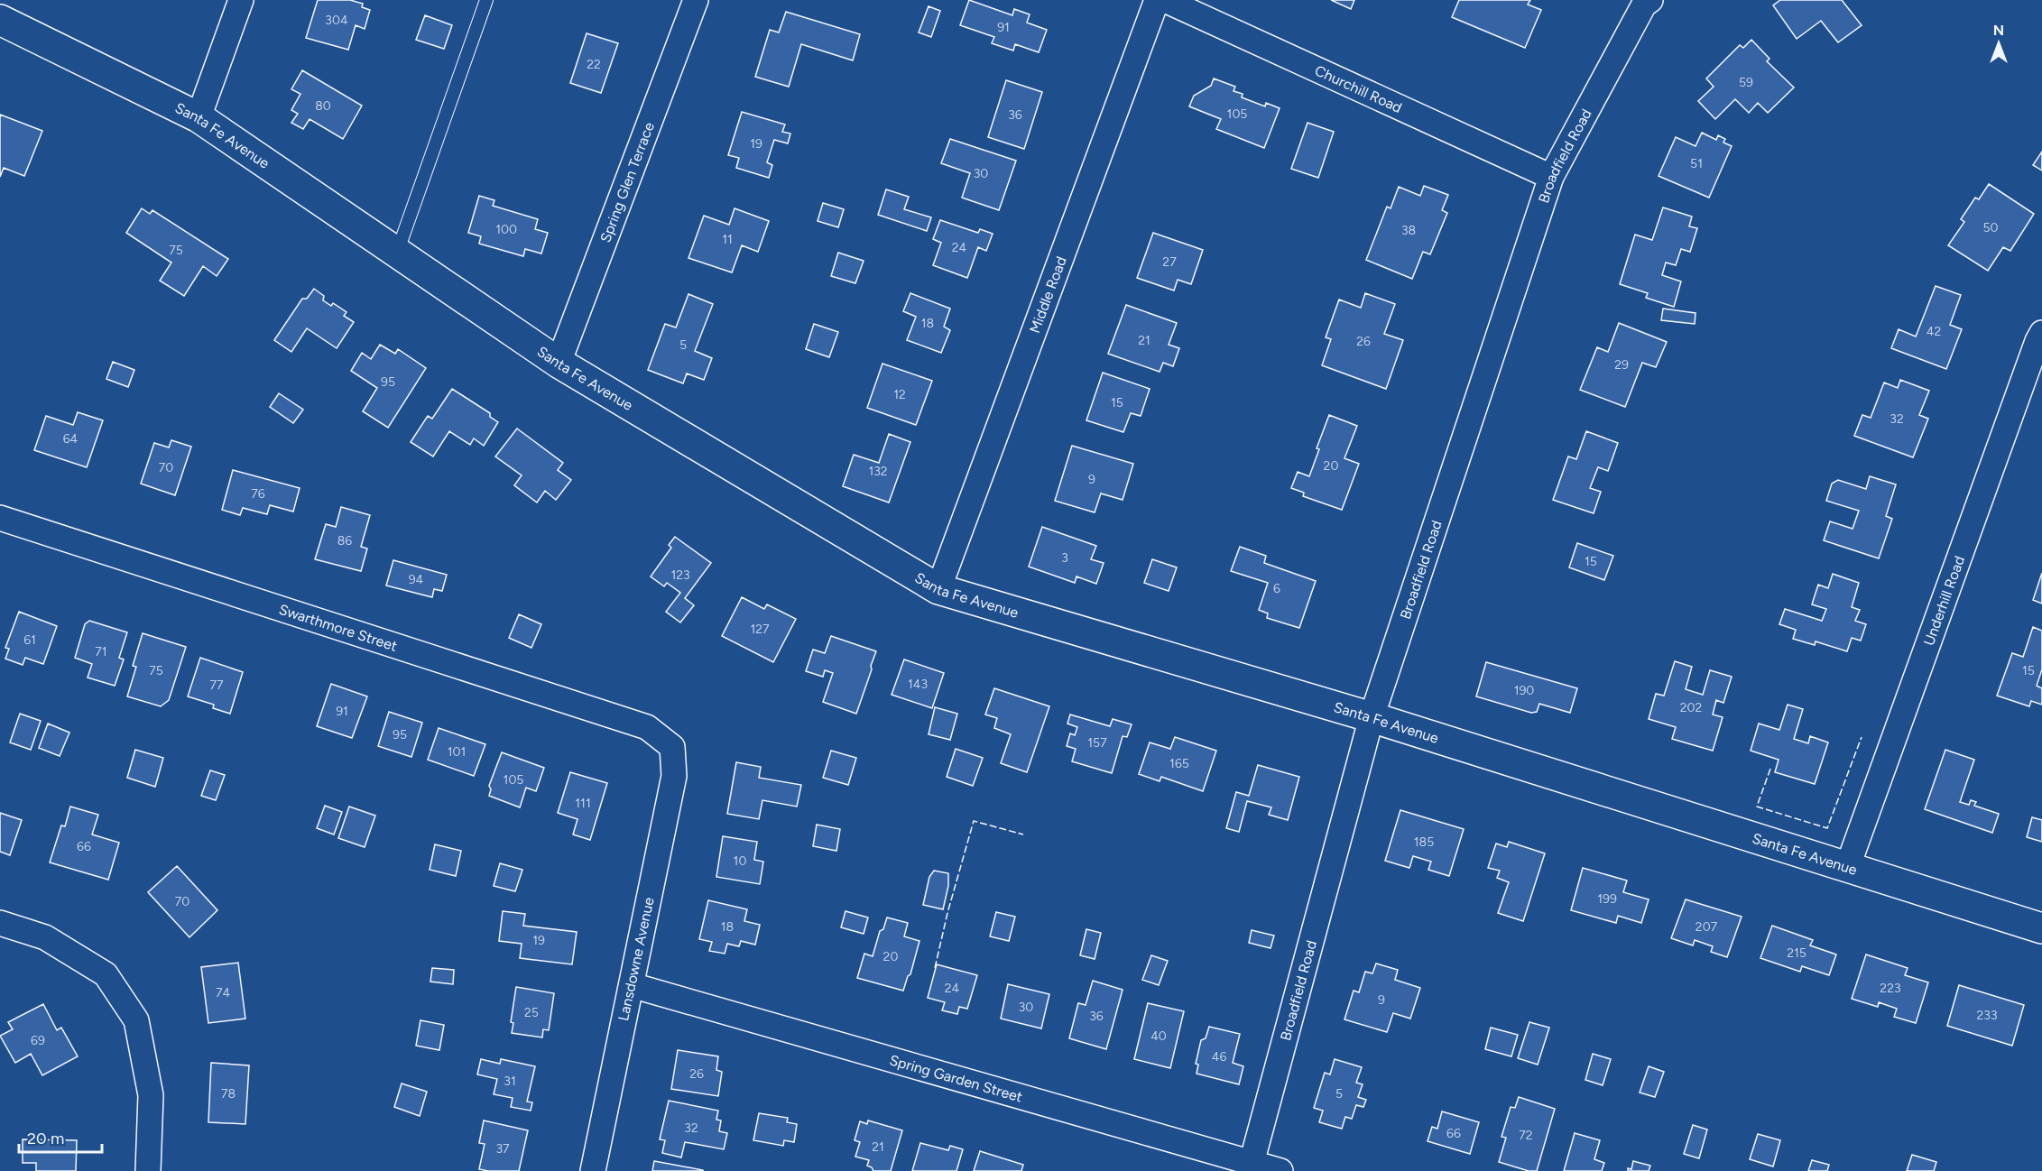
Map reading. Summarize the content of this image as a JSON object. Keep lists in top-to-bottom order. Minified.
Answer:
{"streets":{"main road":["Santa Fe Avenue"],"street":["Churchill Road","Broadfield Road","Spring Glen Terrace","Middle Road","Underhill Road","Swarthmore Street","Lansdowne Avenue","Spring Garden Street"]},"crossings":[["Churchill Road","Broadfield Road"],["Santa Fe Avenue","Broadfield Road"],["Santa Fe Avenue","Spring Glen Terrace"],["Santa Fe Avenue","Middle Road"],["Santa Fe Avenue","Underhill Road"],["Broadfield Road","Spring Garden Street"],["Swarthmore Street","Lansdowne Avenue"],["Lansdowne Avenue","Spring Garden Street"]],"house_numbers":["304","91","22","59","80","105","36","19","51","30","50","100","38","11","24","75","27","18","42","21","26","5","29","95","12","15","32","64","20","70","132","9","76","86","3","15","123","94","6","127","61","71","75","15","143","77","190","202","91","95","157","101","165","105","111","185","66","10","199","70","18","207","19","215","20","24","223","74","9","30","25","233","36","40","69","46","26","31","78","5","32","66","72","21","37"],"scale_bar":"20 m","north":"top"}
